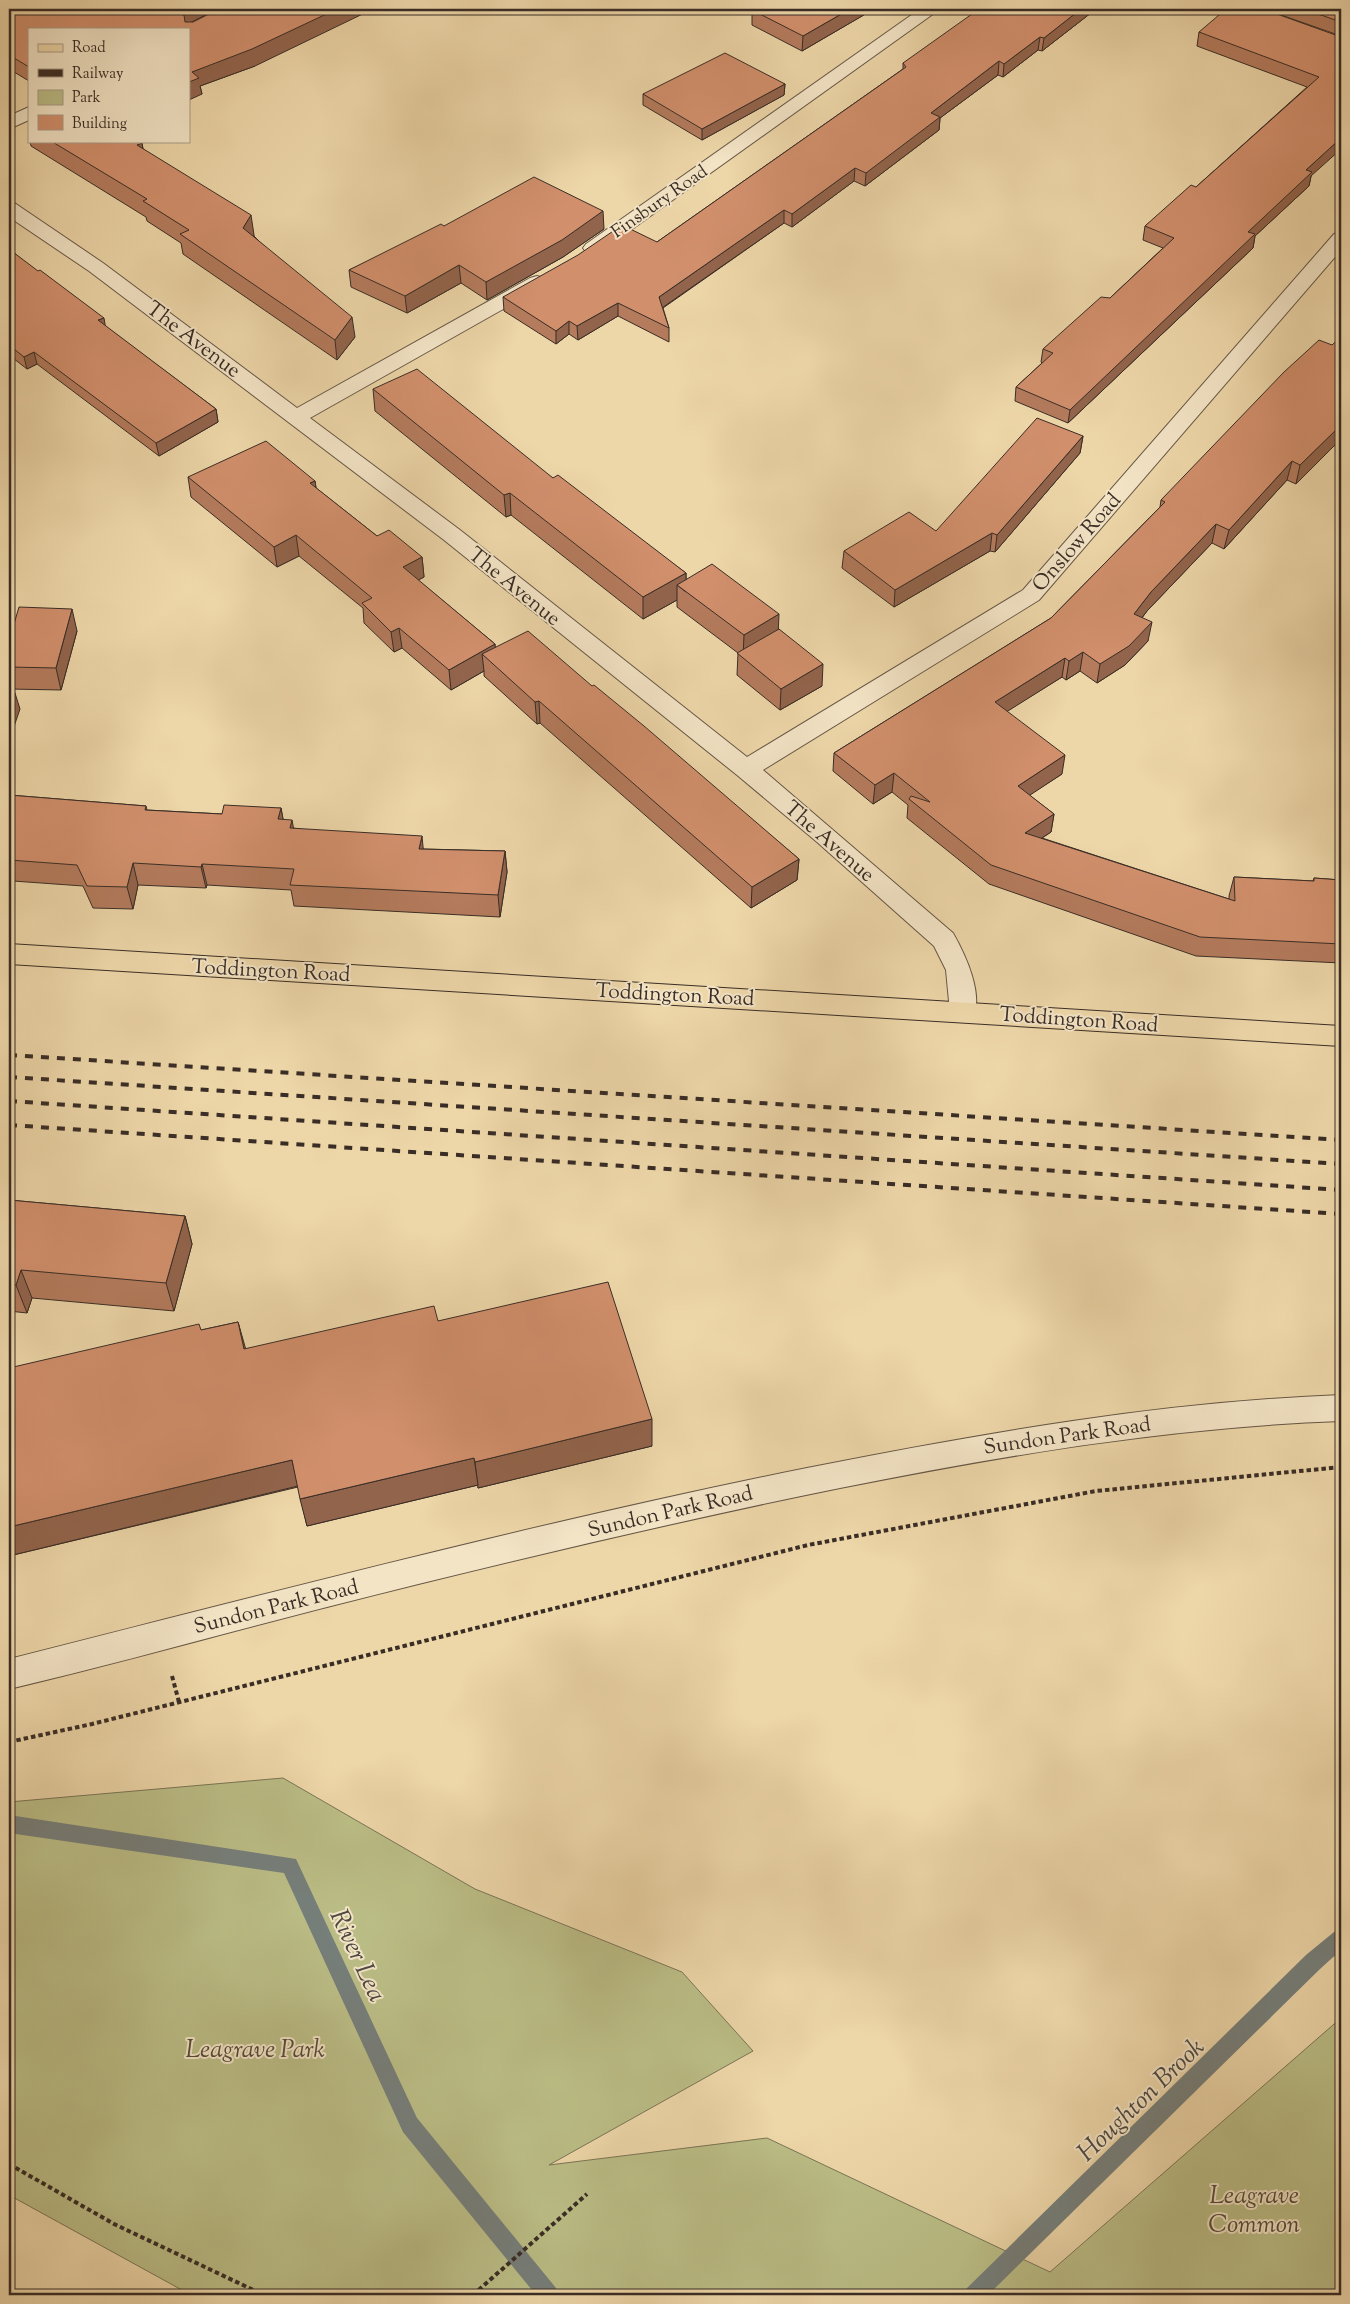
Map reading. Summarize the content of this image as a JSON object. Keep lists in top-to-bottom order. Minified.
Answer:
{"streets":{"main road":["Toddington Road"],"street":["Finsbury Road","The Avenue","Onslow Road","Sundon Park Road"]},"crossings":[["The Avenue","Onslow Road"],["The Avenue","Toddington Road"]],"water":["River Lea","Houghton Brook"],"parks":["Leagrave Park","Leagrave Common"],"legend":["Road","Railway","Park","Building"]}
